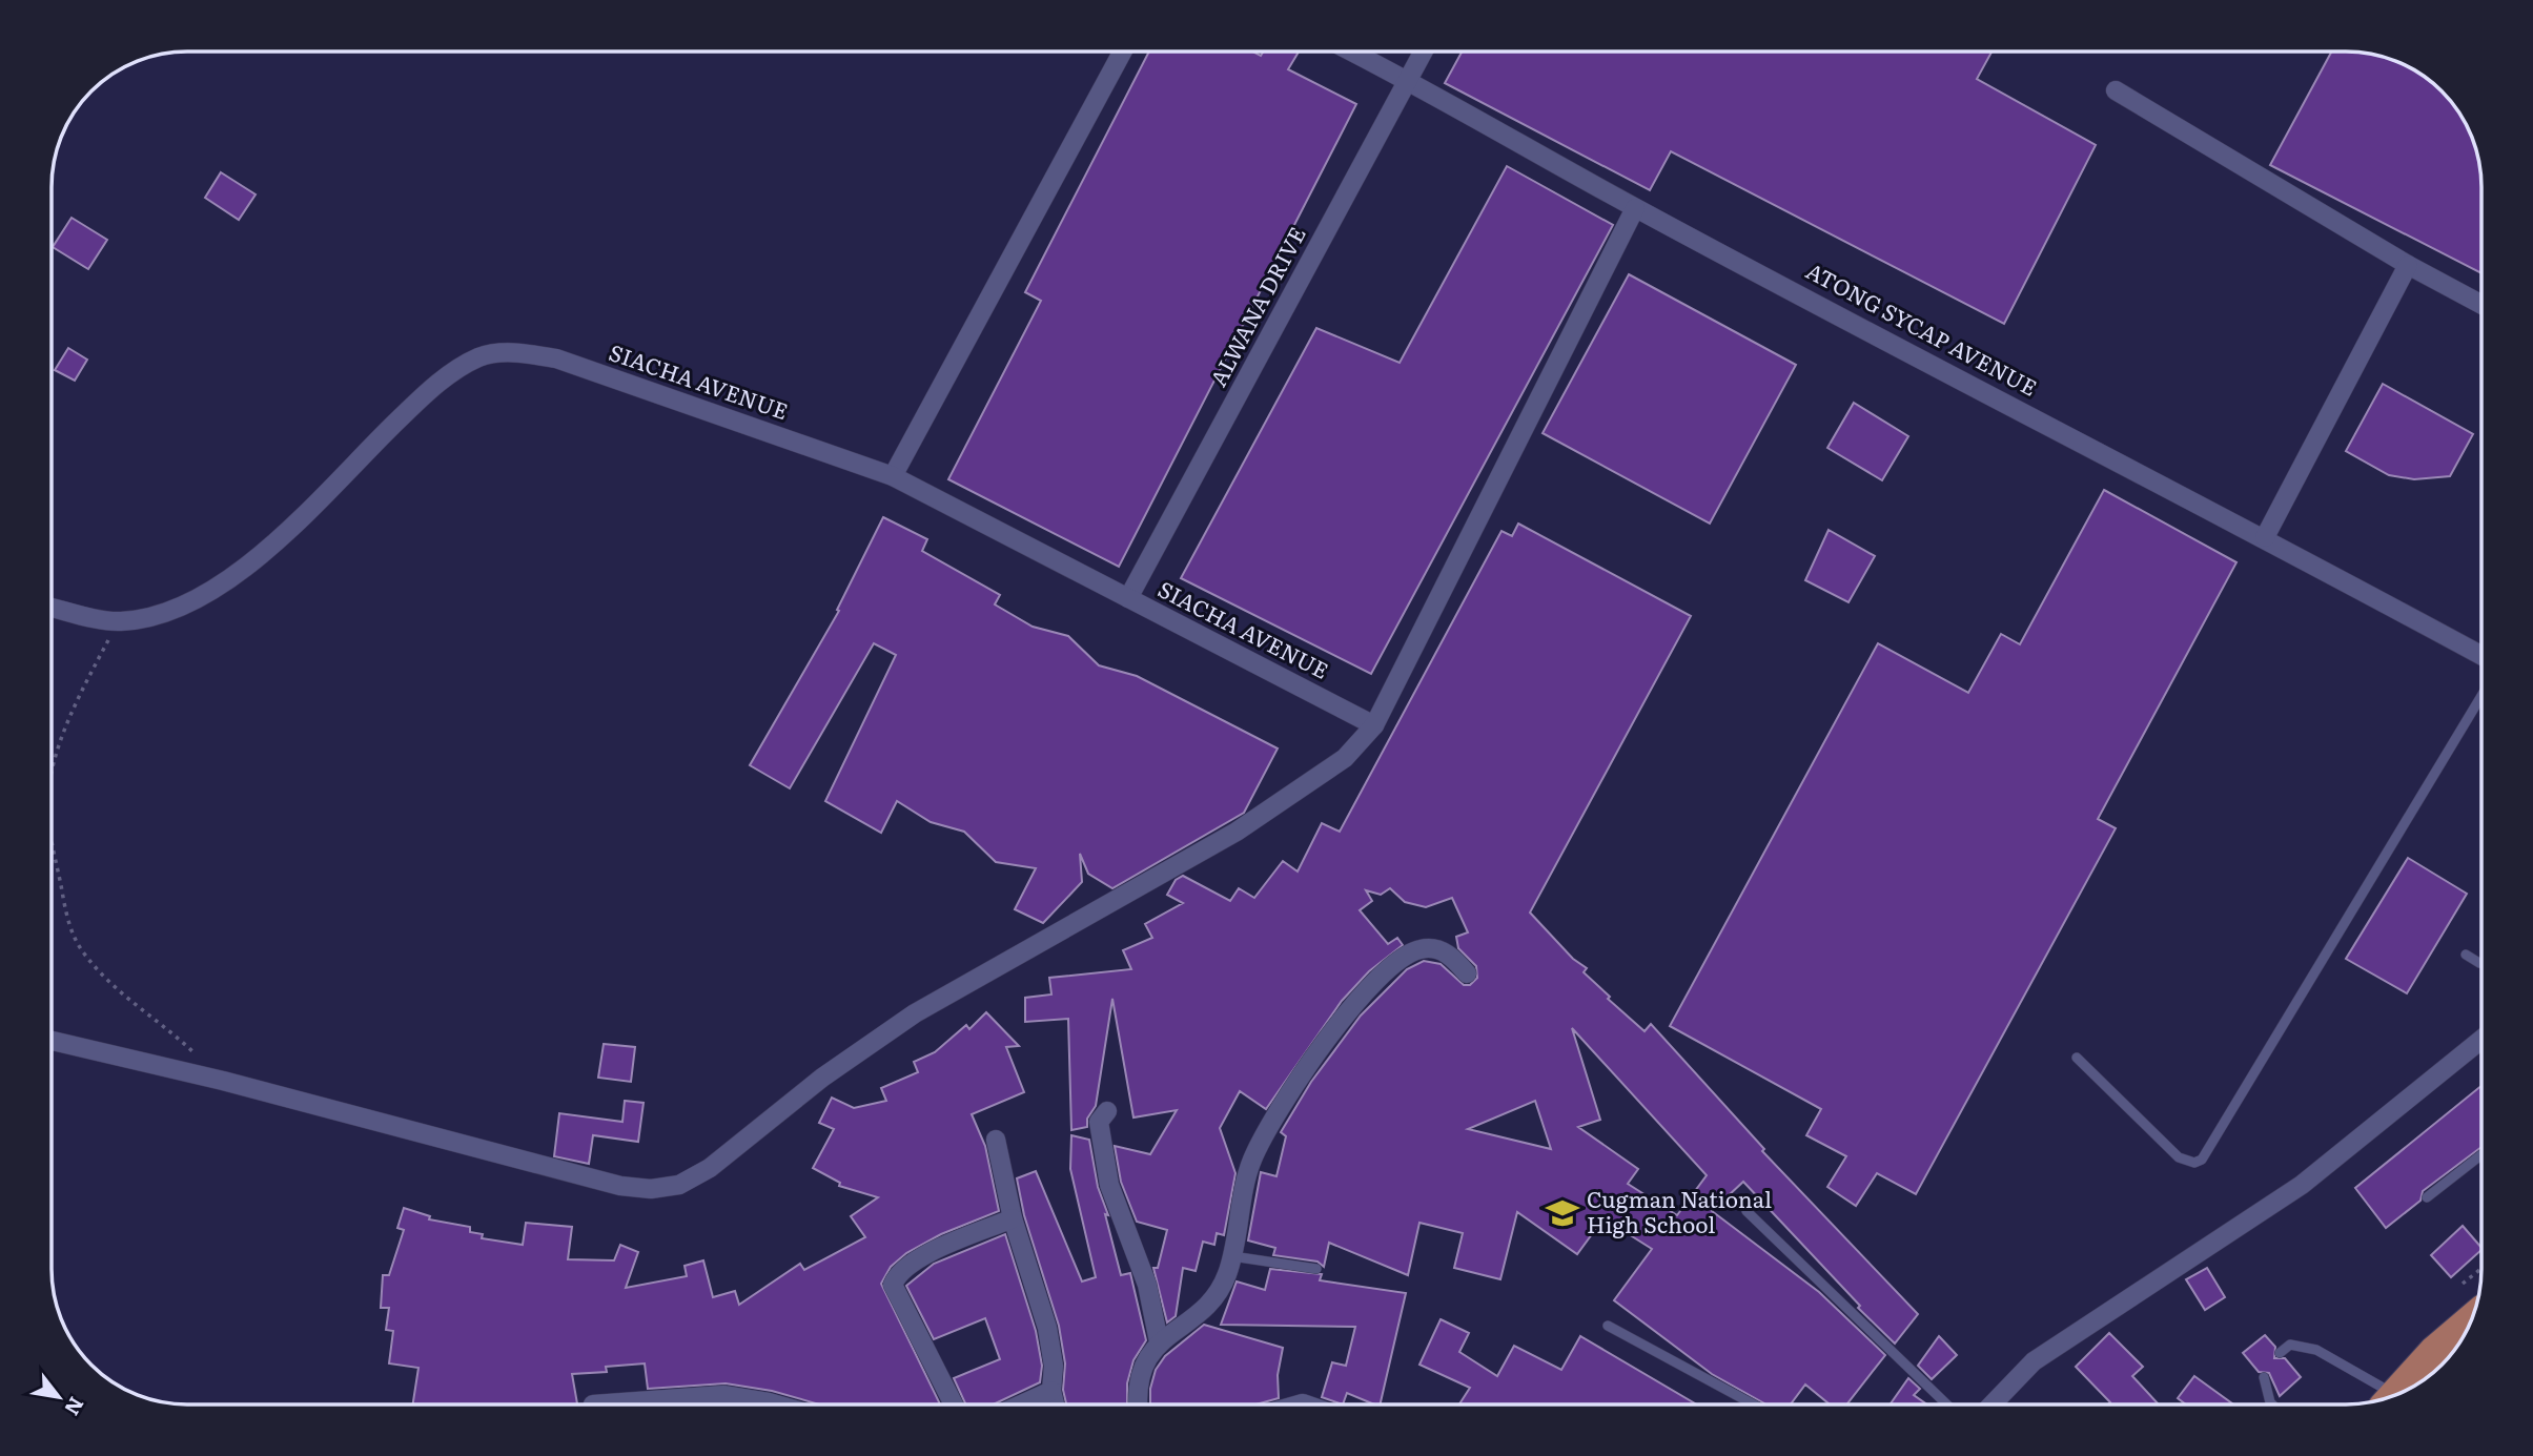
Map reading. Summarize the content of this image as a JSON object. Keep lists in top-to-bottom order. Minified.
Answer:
{"streets":{"street":["ALWANA DRIVE","ATONG SYCAP AVENUE","SIACHA AVENUE"]},"crossings":[["ALWANA DRIVE","ATONG SYCAP AVENUE"],["ALWANA DRIVE","SIACHA AVENUE"]],"places":{"school or university":["Cugman National High School"]},"north":"bottom right"}
